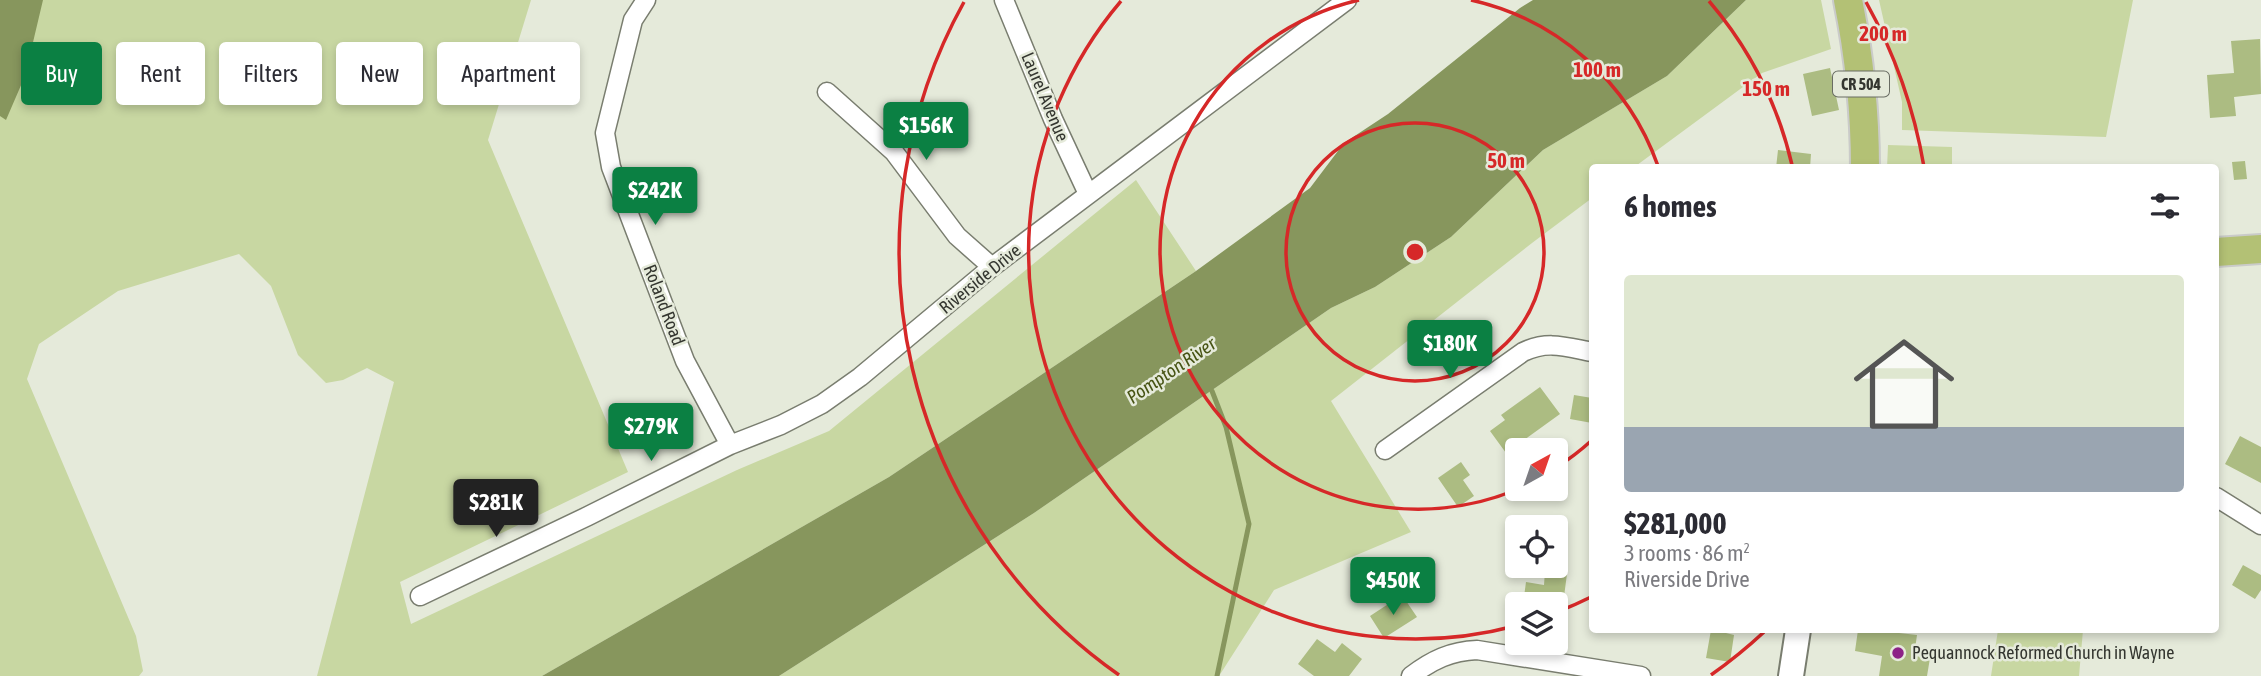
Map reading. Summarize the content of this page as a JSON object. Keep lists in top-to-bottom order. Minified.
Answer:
{"streets":{"main road":["CR 504"],"street":["Laurel Avenue","Riverside Drive","Roland Road"]},"crossings":[["Laurel Avenue","Riverside Drive"],["Riverside Drive","Roland Road"]],"water":["Pompton River"],"places":["Pequannock Reformed Church in Wayne"],"north":"top right","page":{"chip":["Buy","Rent","Filters","New","Apartment"],"price":["$156K","$242K","$180K","$279K","$281K","$450K"],"heading":"6 homes","list":[{"name":"$281,000","note":"3 rooms · 86 m² · Riverside Drive"}]},"rings":["200 m","100 m","150 m","50 m"]}
